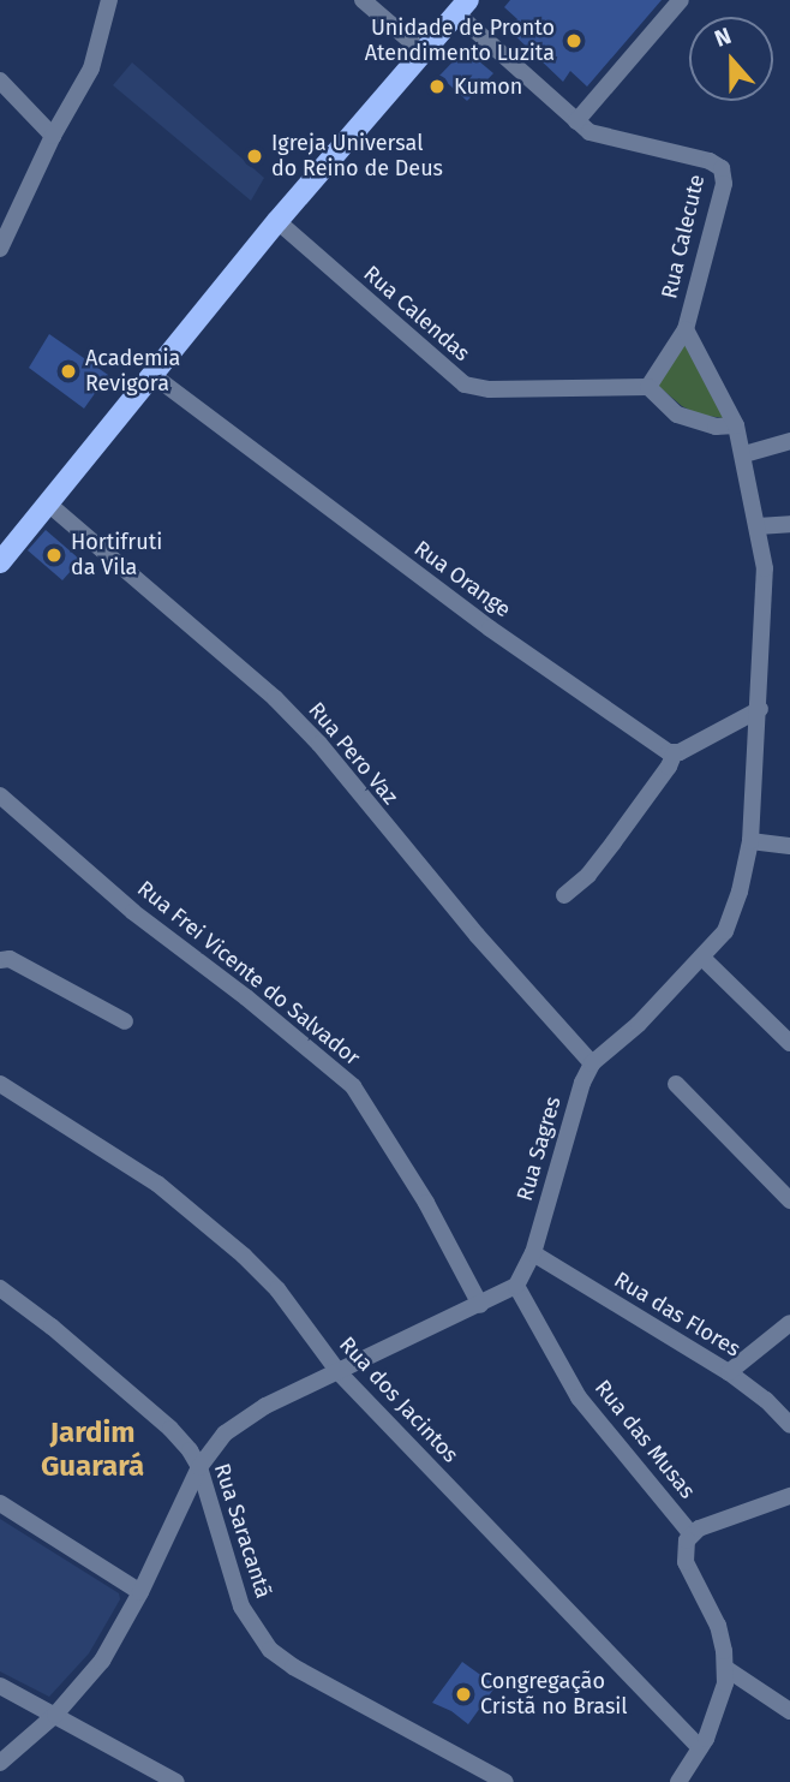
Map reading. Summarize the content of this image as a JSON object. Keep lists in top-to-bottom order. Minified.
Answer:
{"streets":{"street":["Rua Calecute","Rua Calendas","Rua Orange","Rua Pero Vaz","Rua Frei Vicente do Salvador","Rua Sagres","Rua das Flores","Rua dos Jacintos","Rua das Musas","Rua Saracantã"]},"crossings":[["Rua Calecute","Rua Sagres"],["Rua Pero Vaz","Rua Sagres"],["Rua Sagres","Rua das Flores"],["Rua Sagres","Rua das Musas"]],"districts":["Jardim Guarará"],"places":["Unidade de Pronto Atendimento Luzita","Kumon","Igreja Universal do Reino de Deus","Academia Revigora","Hortifruti da Vila","Congregação Cristã no Brasil"],"north":"top"}
